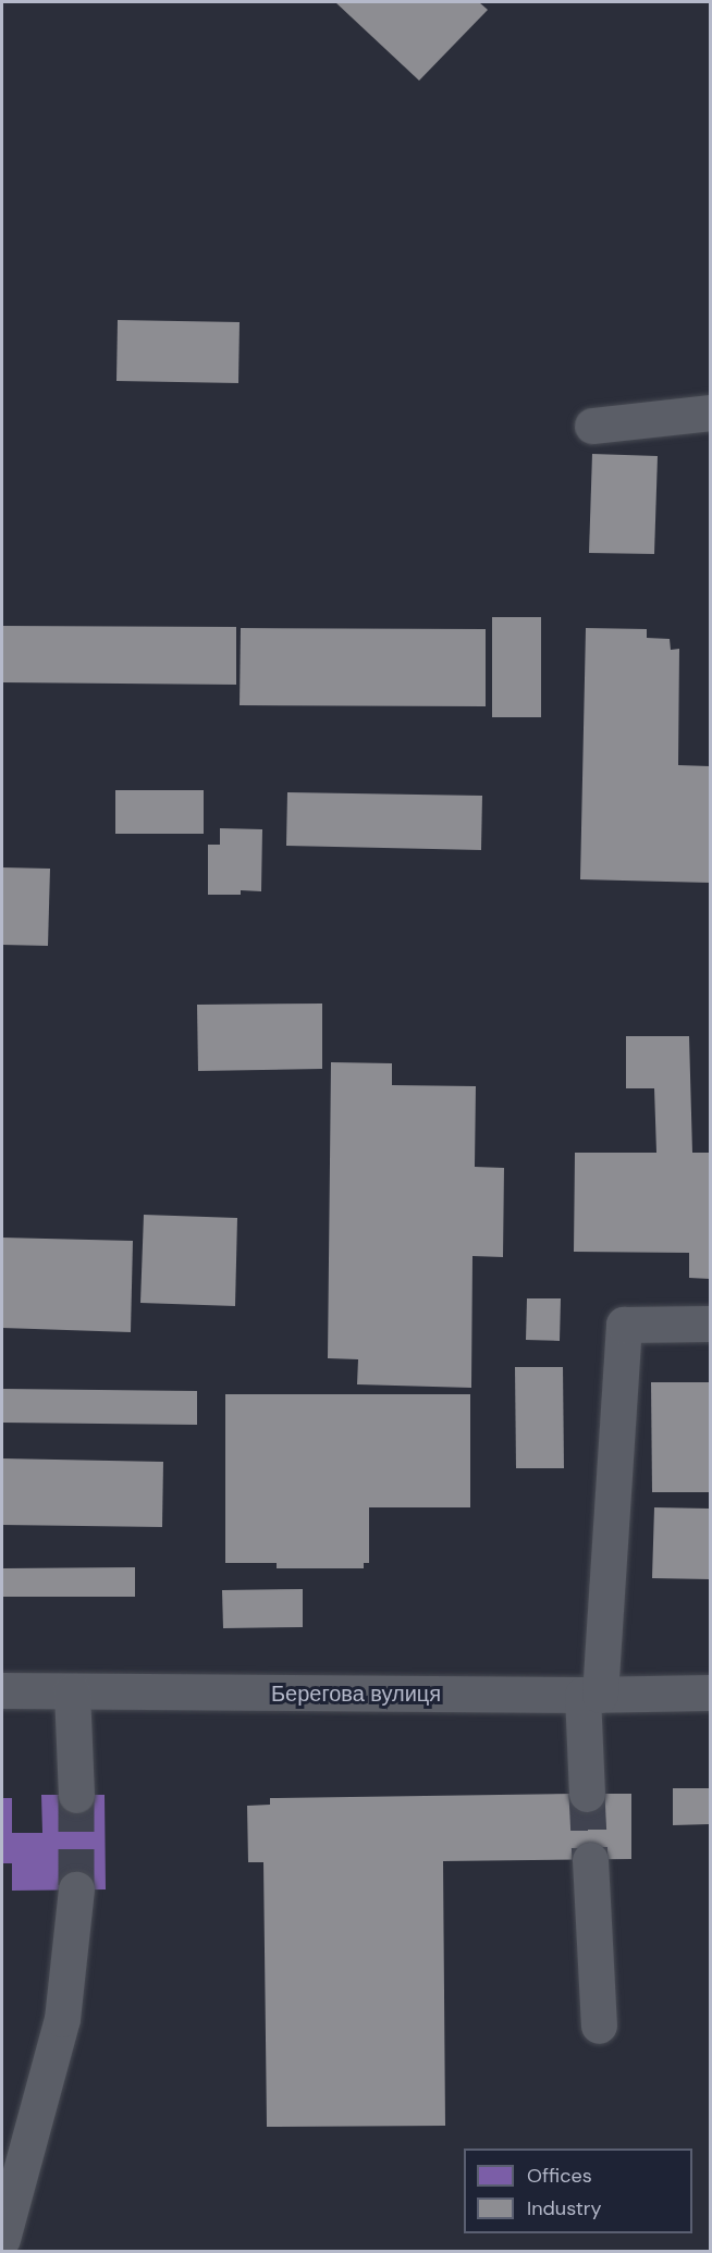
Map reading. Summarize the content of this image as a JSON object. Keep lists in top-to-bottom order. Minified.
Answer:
{"streets":{"street":["Берегова вулиця"]},"legend":["Offices","Industry"]}
